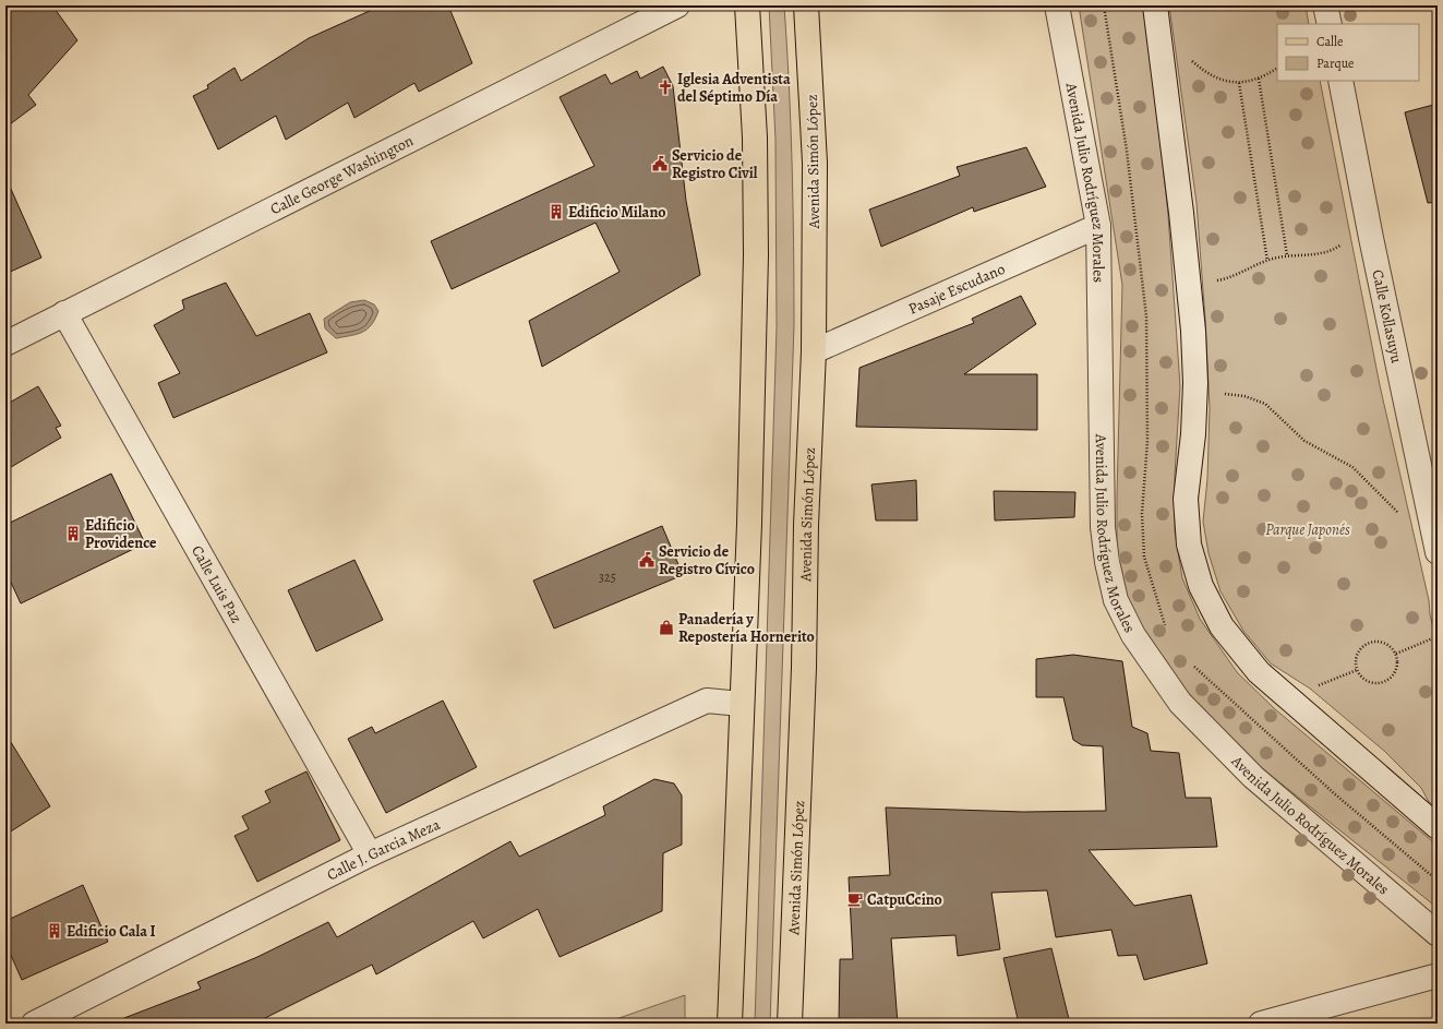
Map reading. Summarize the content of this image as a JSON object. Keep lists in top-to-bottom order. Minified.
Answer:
{"streets":{"main road":["Avenida Simón López"],"street":["Calle George Washington","Avenida Julio Rodríguez Morales","Pasaje Escudano","Calle Kollasuyu","Calle Luis Paz","Calle J. Garcia Meza"]},"crossings":[["Avenida Simón López","Pasaje Escudano"],["Calle George Washington","Calle Luis Paz"],["Avenida Julio Rodríguez Morales","Pasaje Escudano"],["Calle Luis Paz","Calle J. Garcia Meza"]],"parks":["Parque Japonés"],"places":{"church":["Iglesia Adventista del Séptimo Día"],"public building":["Servicio de Registro Civil","Servicio de Registro Cívico"],"building":["Edificio Milano","Edificio Providence","Edificio Cala I"],"shop":["Panadería y Repostería Hornerito"],"cafe":["CatpuCcino"]},"house_numbers":["325"],"legend":["Calle","Parque"]}
